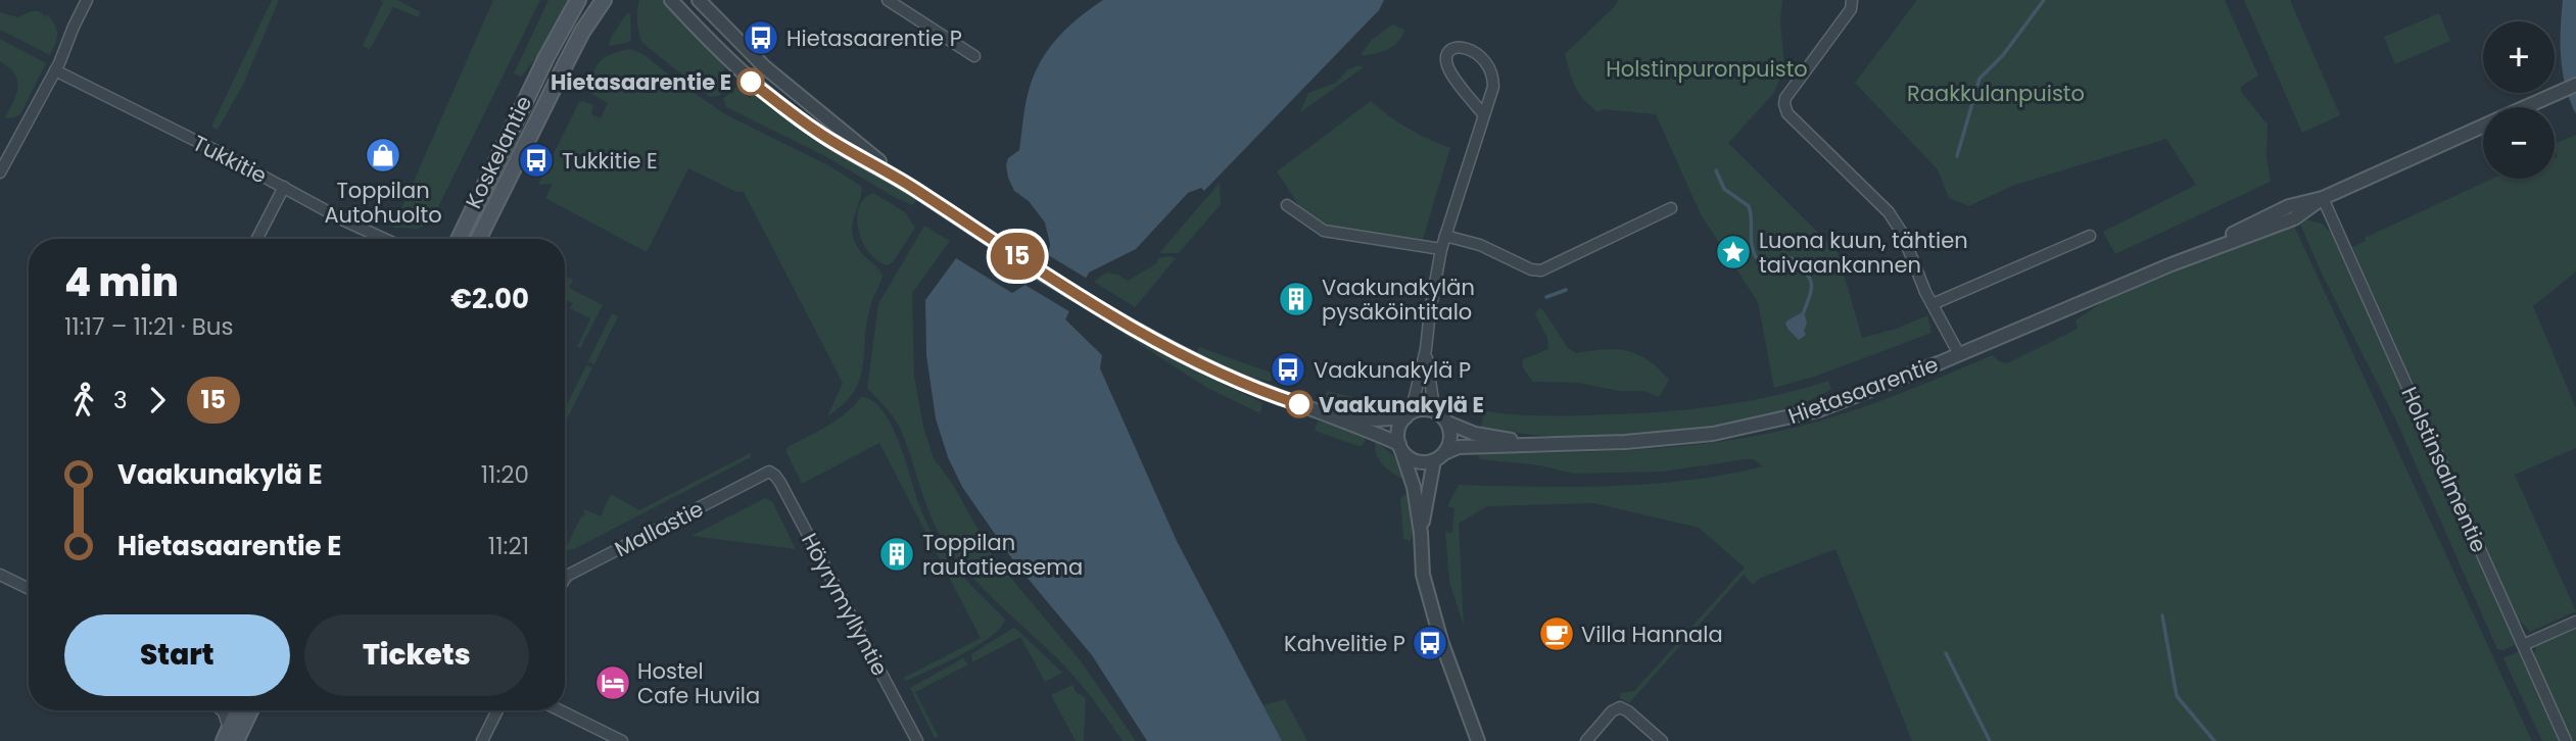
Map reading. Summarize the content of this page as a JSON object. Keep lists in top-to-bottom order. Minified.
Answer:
{"streets":{"main road":["Koskelantie"],"street":["Tukkitie","Hietasaarentie","Holstinsalmentie","Mallastie","Höyrymyllyntie"]},"crossings":[["Hietasaarentie","Holstinsalmentie"],["Mallastie","Höyrymyllyntie"]],"parks":["Holstinpuronpuisto","Raakkulanpuisto"],"places":{"bus stop":["Hietasaarentie P","Tukkitie E","Vaakunakylä P","Kahvelitie P"],"other":["Hietasaarentie E","Vaakunakylä E"],"shop":["Toppilan Autohuolto"],"place":["Luona kuun, tähtien taivaankannen"],"building":["Vaakunakylän pysäköintitalo","Toppilan rautatieasema"],"cafe":["Villa Hannala"],"hotel":["Hostel Cafe Huvila"]},"lines":["bus line 15"],"page":{"on_map":"15","map_buttons":["+","−"],"heading":["4 min","11:17 – 11:21 · Bus","€2.00"],"legs":["3","15"],"list":[{"name":"Vaakunakylä E","value":"11:20"},{"name":"Hietasaarentie E","value":"11:21"}],"buttons":["Start","Tickets"]}}
